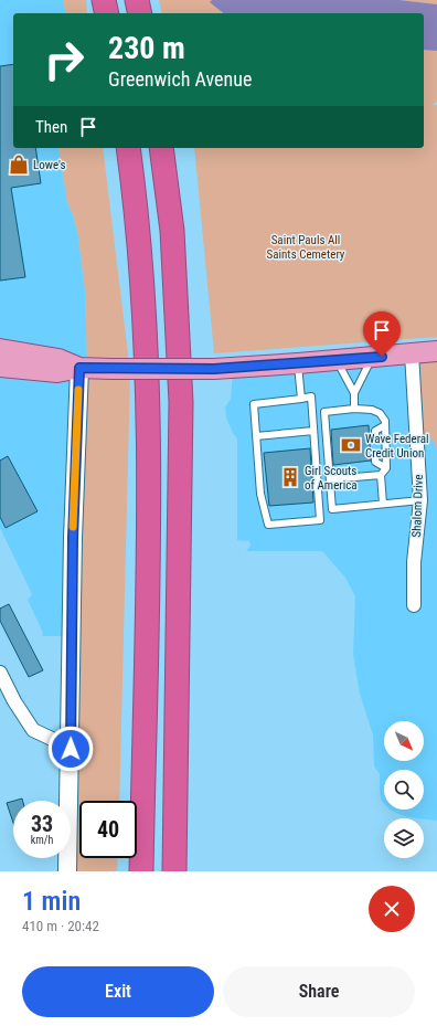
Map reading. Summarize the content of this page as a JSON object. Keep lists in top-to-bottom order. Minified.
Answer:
{"streets":{"street":["Shalom Drive"]},"parks":["Saint Pauls All Saints Cemetery"],"places":{"shop":["Lowe's"],"bank":["Wave Federal Credit Union"],"building":["Girl Scouts of America"]},"north":"bottom right","page":{"turn":["230 m","Greenwich Avenue"],"then":"Then","speed":"33 km/h","limit":"40","heading":["1 min","410 m · 20:42"],"buttons":["Exit","Share"]}}
